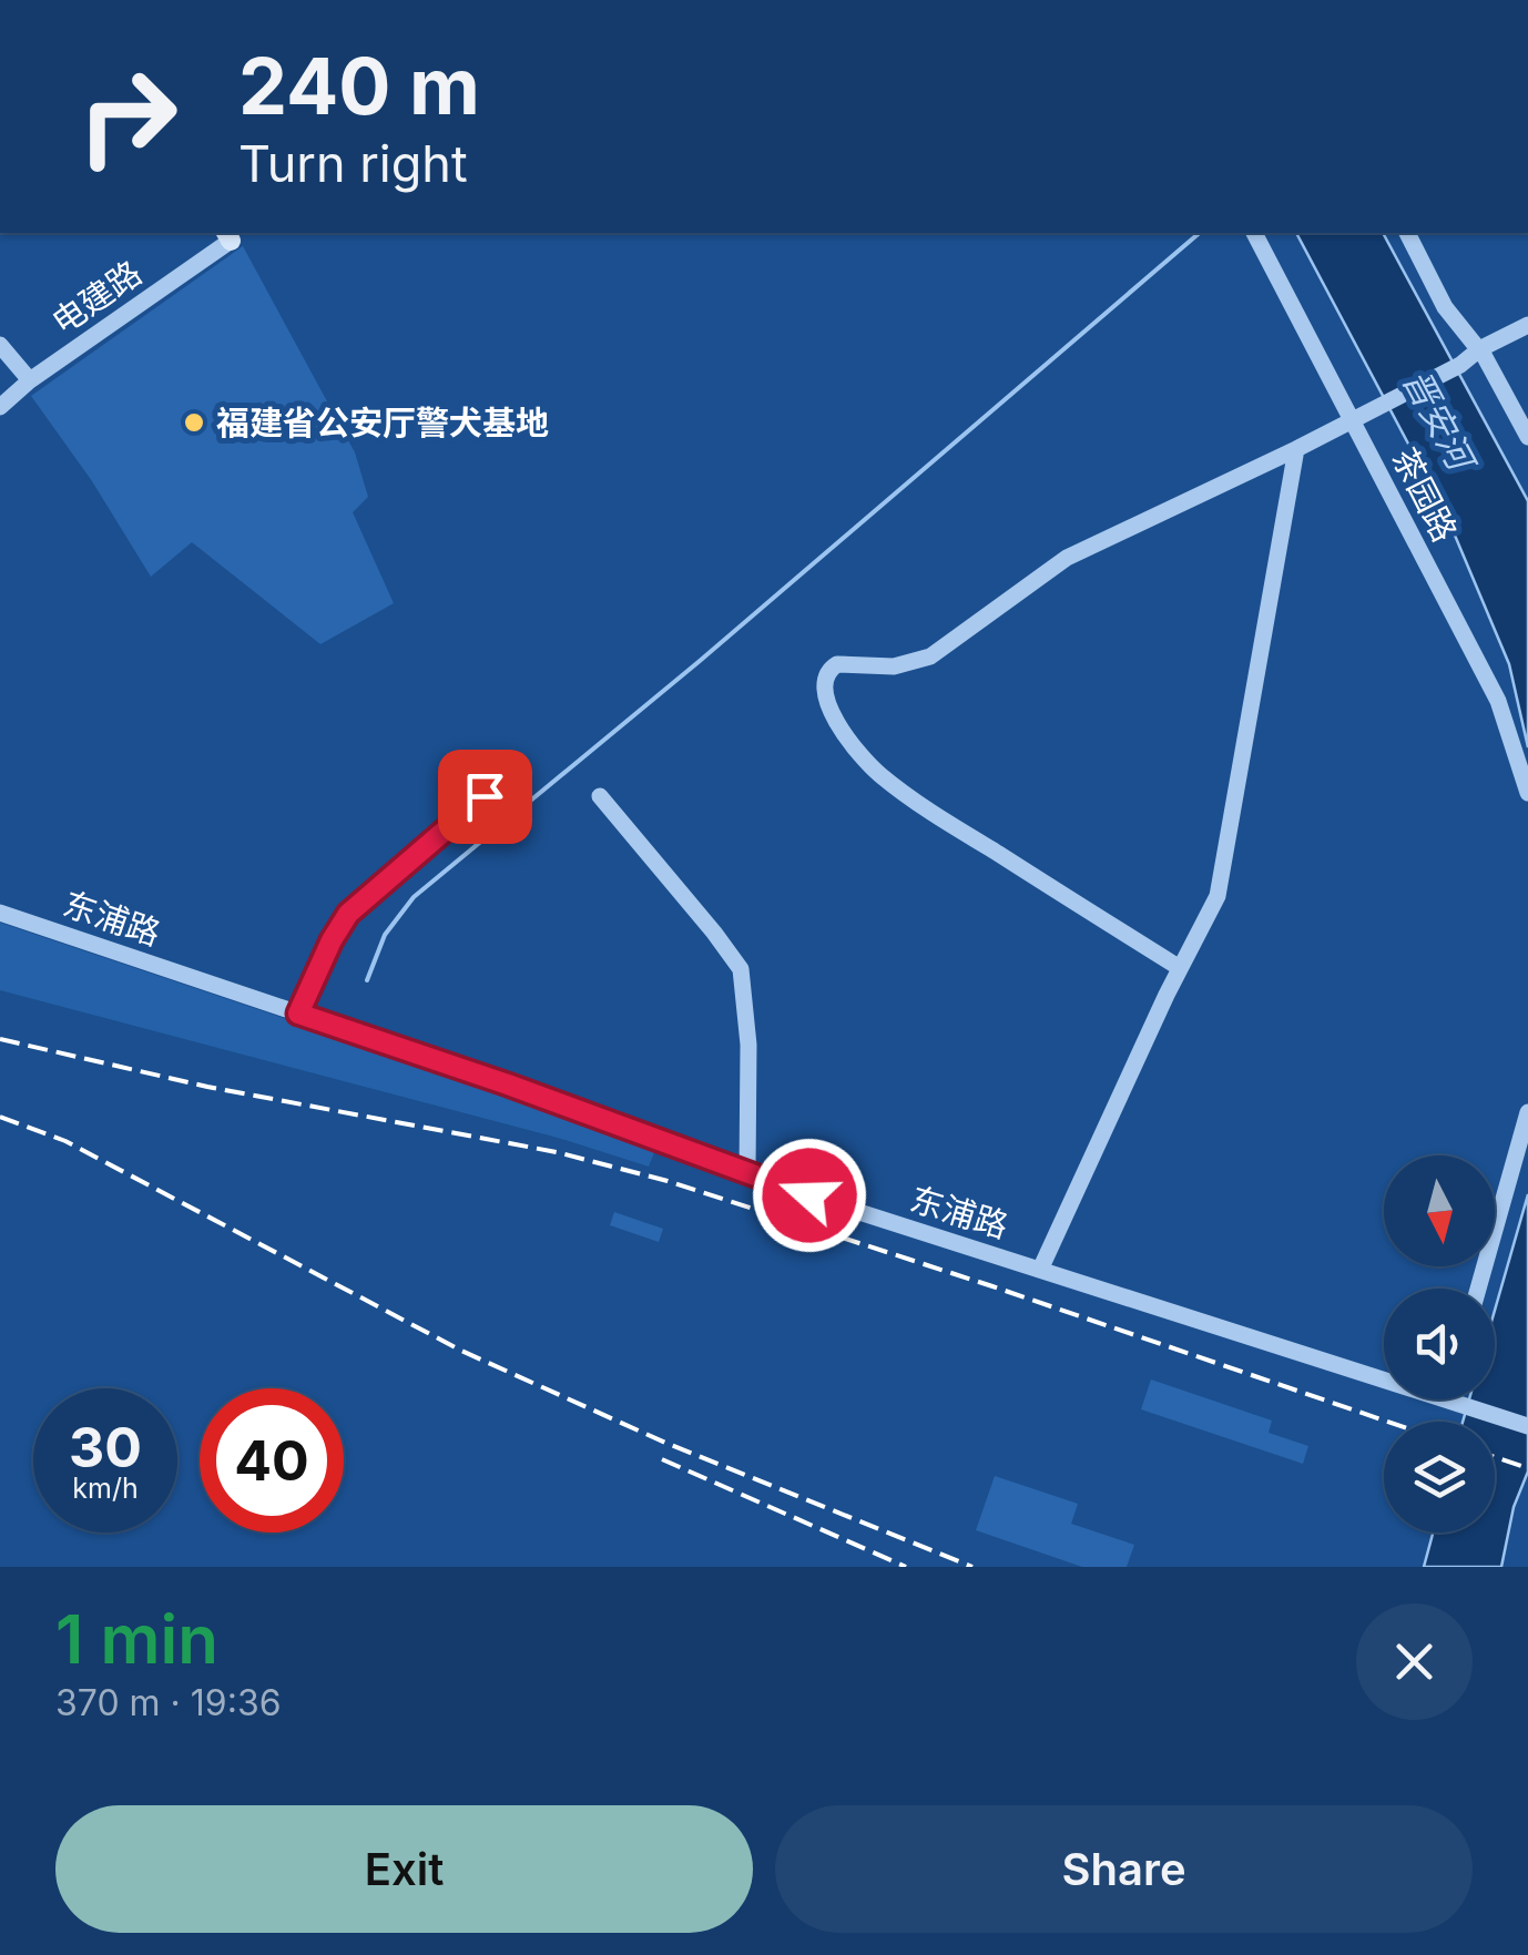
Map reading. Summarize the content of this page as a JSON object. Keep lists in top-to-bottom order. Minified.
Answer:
{"streets":{"street":["电建路","茶园路","东浦路"]},"water":["晋安河"],"places":["福建省公安厅警犬基地"],"north":"bottom","page":{"turn":["240 m","Turn right"],"speed":"30 km/h","limit":"40","heading":["1 min","370 m · 19:36"],"buttons":["Exit","Share"]}}
